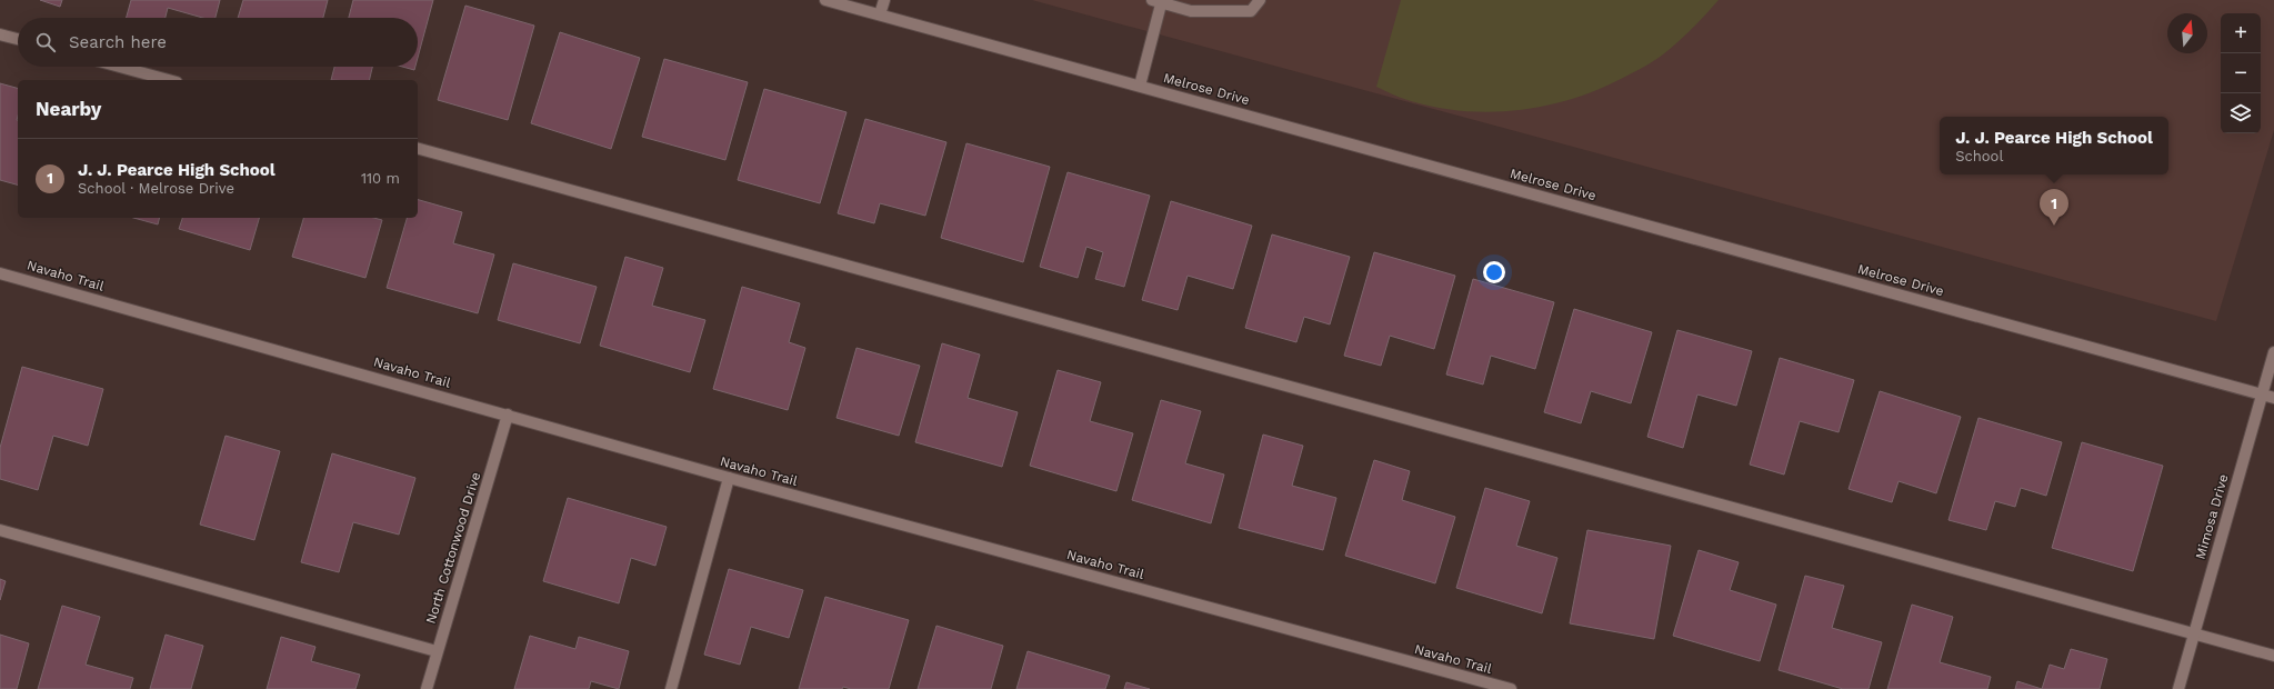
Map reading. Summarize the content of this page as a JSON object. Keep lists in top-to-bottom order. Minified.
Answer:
{"streets":{"street":["Melrose Drive","Navaho Trail","Mimosa Drive","North Cottonwood Drive"]},"crossings":[["Melrose Drive","Mimosa Drive"],["Navaho Trail","North Cottonwood Drive"]],"north":"top","page":{"map_buttons":["+","−"],"search":"Search here","heading":"Nearby","popup":["J. J. Pearce High School","School"],"list":[{"mark":"1","name":"J. J. Pearce High School","note":"School · Melrose Drive","value":"110 m"}],"pins":"1"}}
